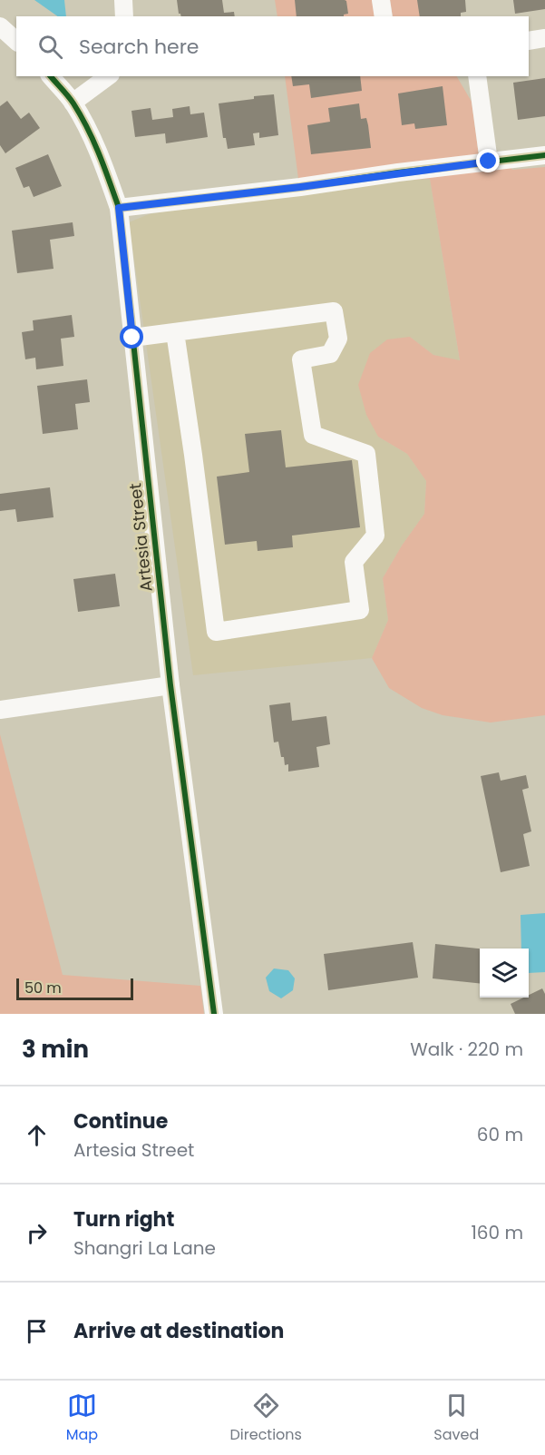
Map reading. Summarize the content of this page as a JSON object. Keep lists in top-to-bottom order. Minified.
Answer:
{"streets":{"street":["Artesia Street"]},"scale_bar":"50 m","page":{"search":"Search here","scale":"50 m","heading":["3 min","Walk · 220 m"],"list":[["Continue","Artesia Street","60 m"],["Turn right","Shangri La Lane","160 m"],"Arrive at destination"],"nav":["Map","Directions","Saved"]}}
